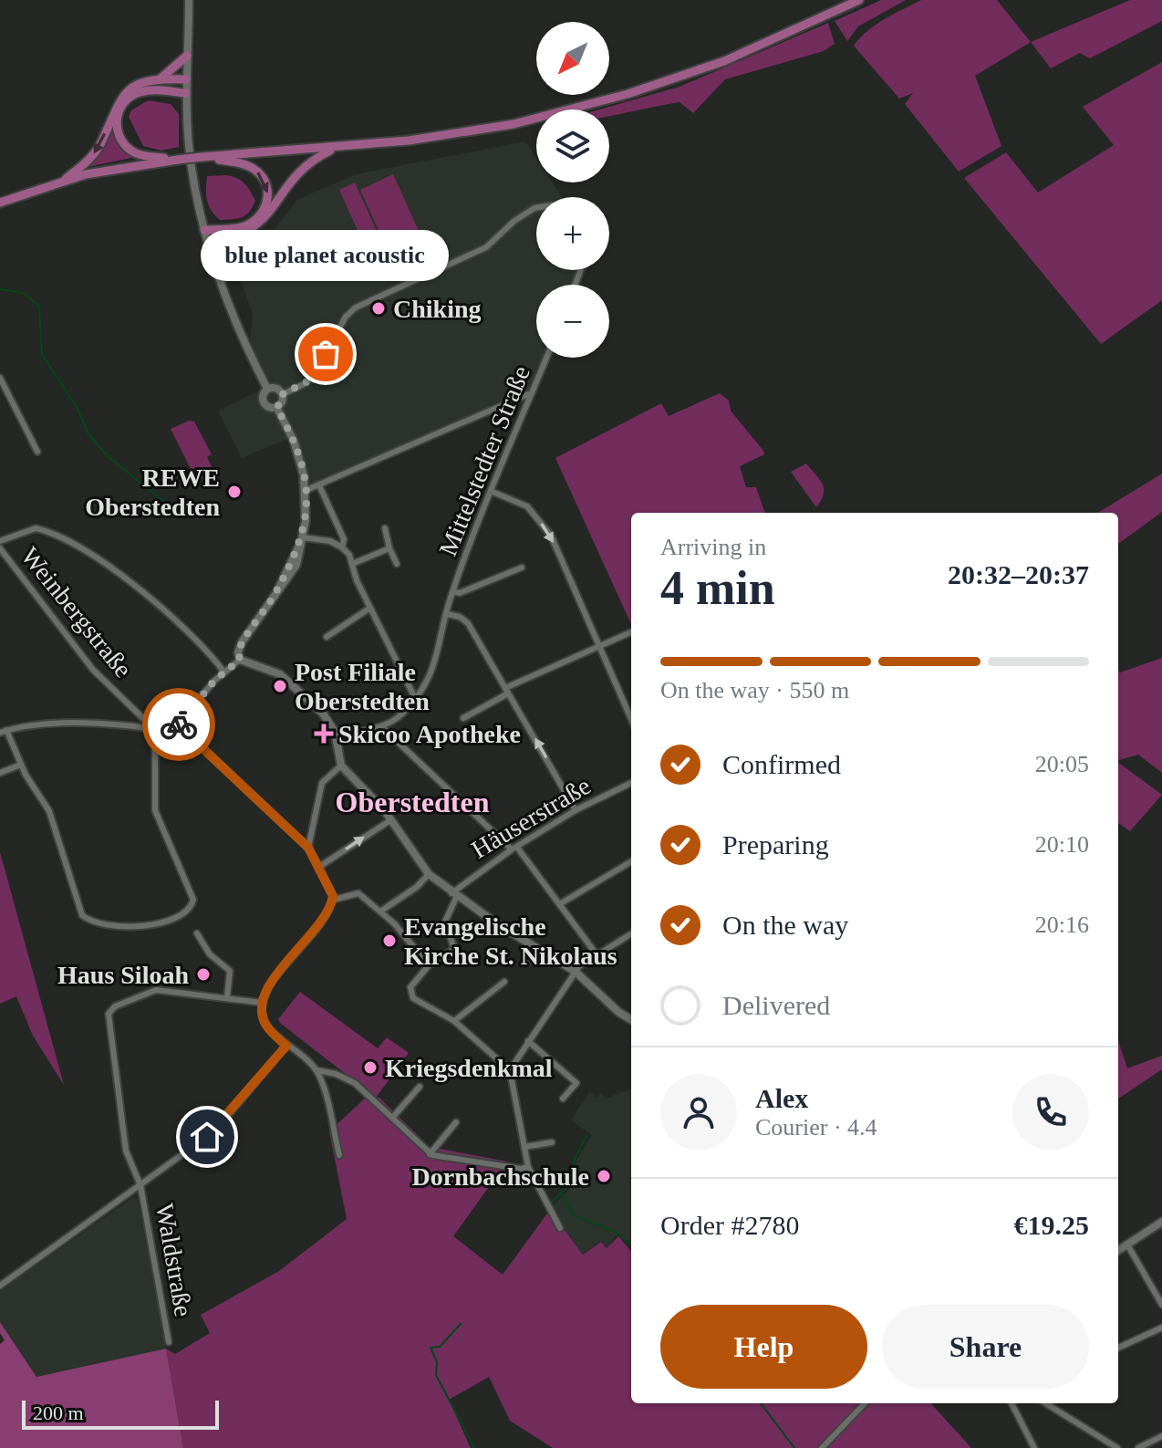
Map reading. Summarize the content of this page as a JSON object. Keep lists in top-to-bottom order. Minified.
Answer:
{"streets":{"street":["Mittelstedter Straße","Weinbergstraße","Häuserstraße","Waldstraße"]},"districts":["Oberstedten"],"places":{"other":["Chiking","blue planet acoustic","REWE Oberstedten","Post Filiale Oberstedten","Evangelische Kirche St. Nikolaus","Haus Siloah","Kriegsdenkmal","Dornbachschule"],"health":["Skicoo Apotheke"]},"scale_bar":"200 m","north":"bottom left","page":{"map_buttons":["+","−"],"bubble":"blue planet acoustic","heading":["4 min","Arriving in","20:32–20:37"],"panel":["Alex","Courier · 4.4","Order #2780","€19.25"],"bar":"On the way · 550 m","list":[["Confirmed","20:05"],["Preparing","20:10"],["On the way","20:16"],"Delivered"],"buttons":["Help","Share"],"scale":"200 m"}}
